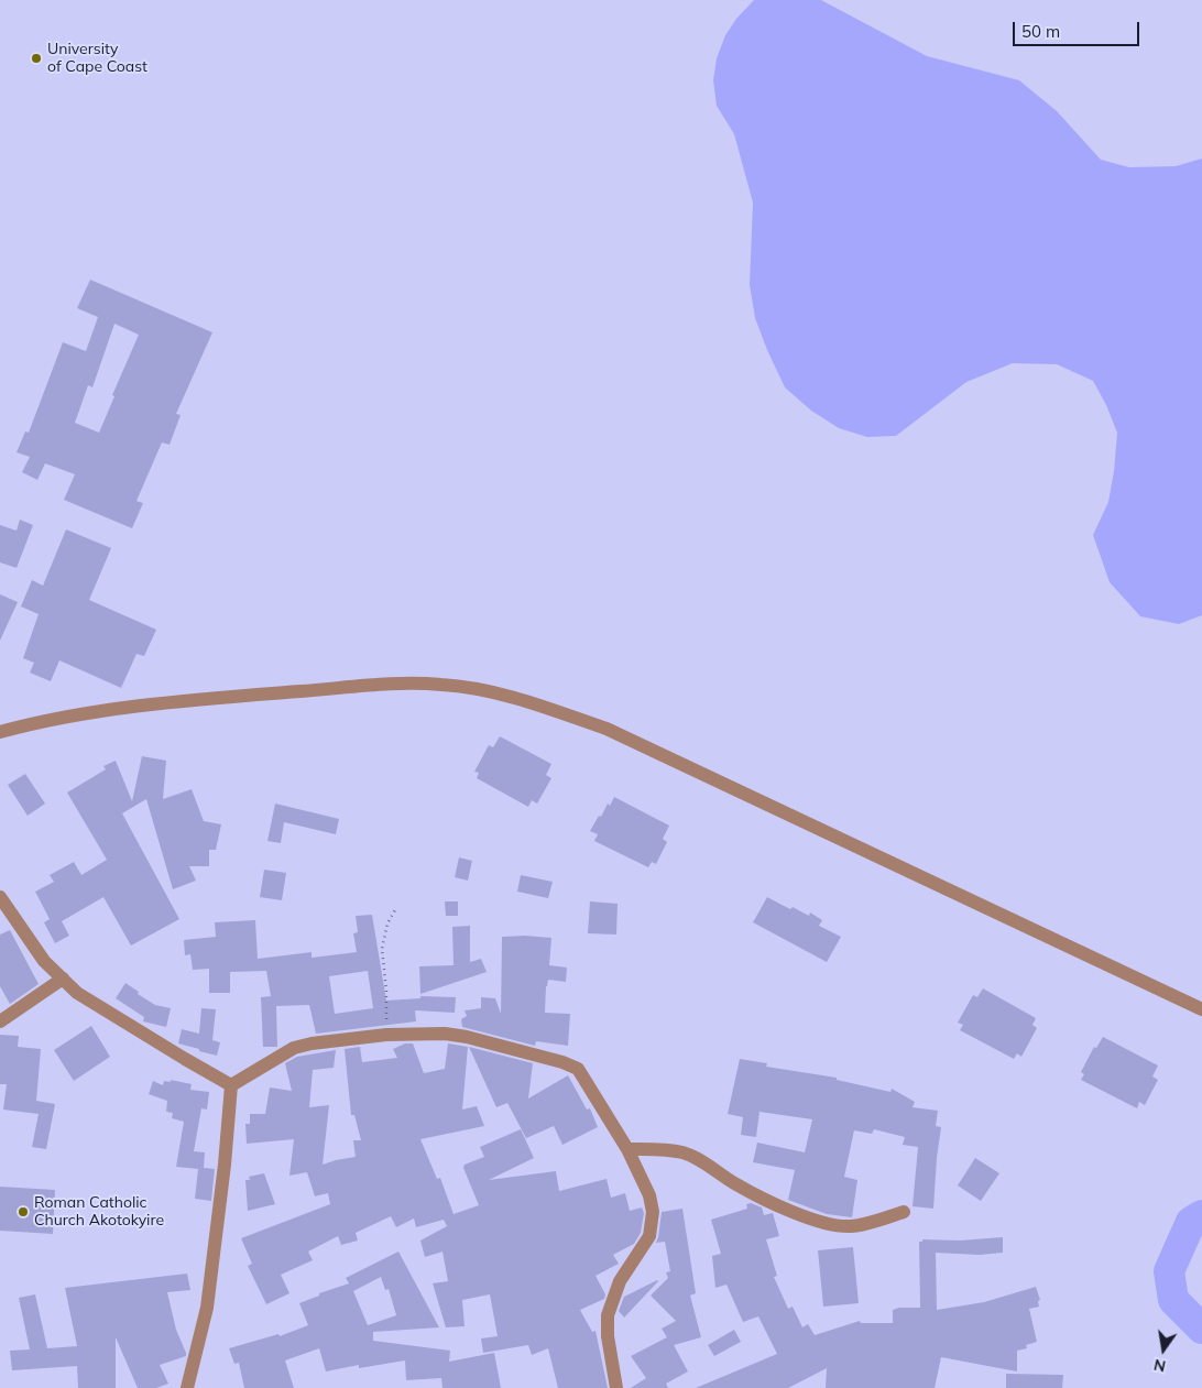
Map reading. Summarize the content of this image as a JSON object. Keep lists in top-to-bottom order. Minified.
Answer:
{"places":["University of Cape Coast","Roman Catholic Church Akotokyire"],"scale_bar":"50 m","north":"bottom"}
